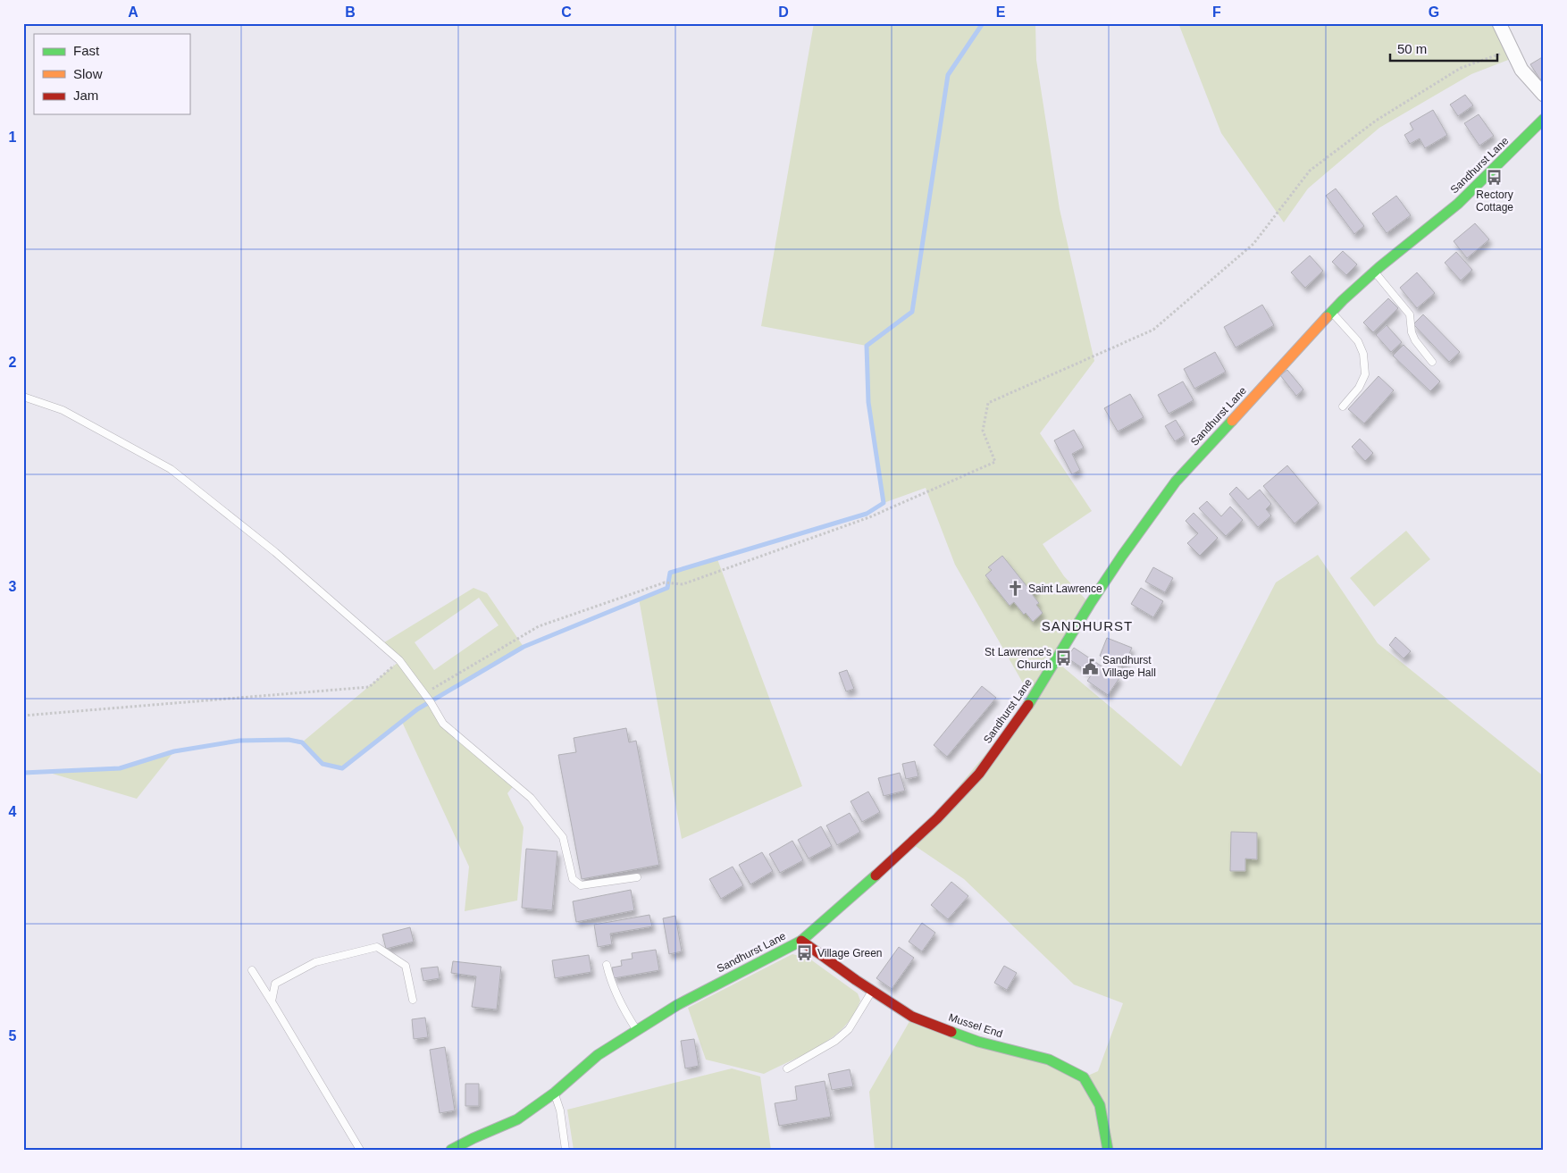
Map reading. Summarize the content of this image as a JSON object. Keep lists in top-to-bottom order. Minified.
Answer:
{"streets":{"street":["Sandhurst Lane","Mussel End"]},"crossings":[["Sandhurst Lane","Mussel End"]],"districts":["SANDHURST"],"places":{"bus stop":["Rectory Cottage","St Lawrence's Church","Village Green"],"church":["Saint Lawrence"],"public building":["Sandhurst Village Hall"]},"legend":["Fast","Slow","Jam"],"scale_bar":"50 m","grid":{"columns":["A","B","C","D","E","F","G"],"rows":["1","2","3","4","5"]}}
